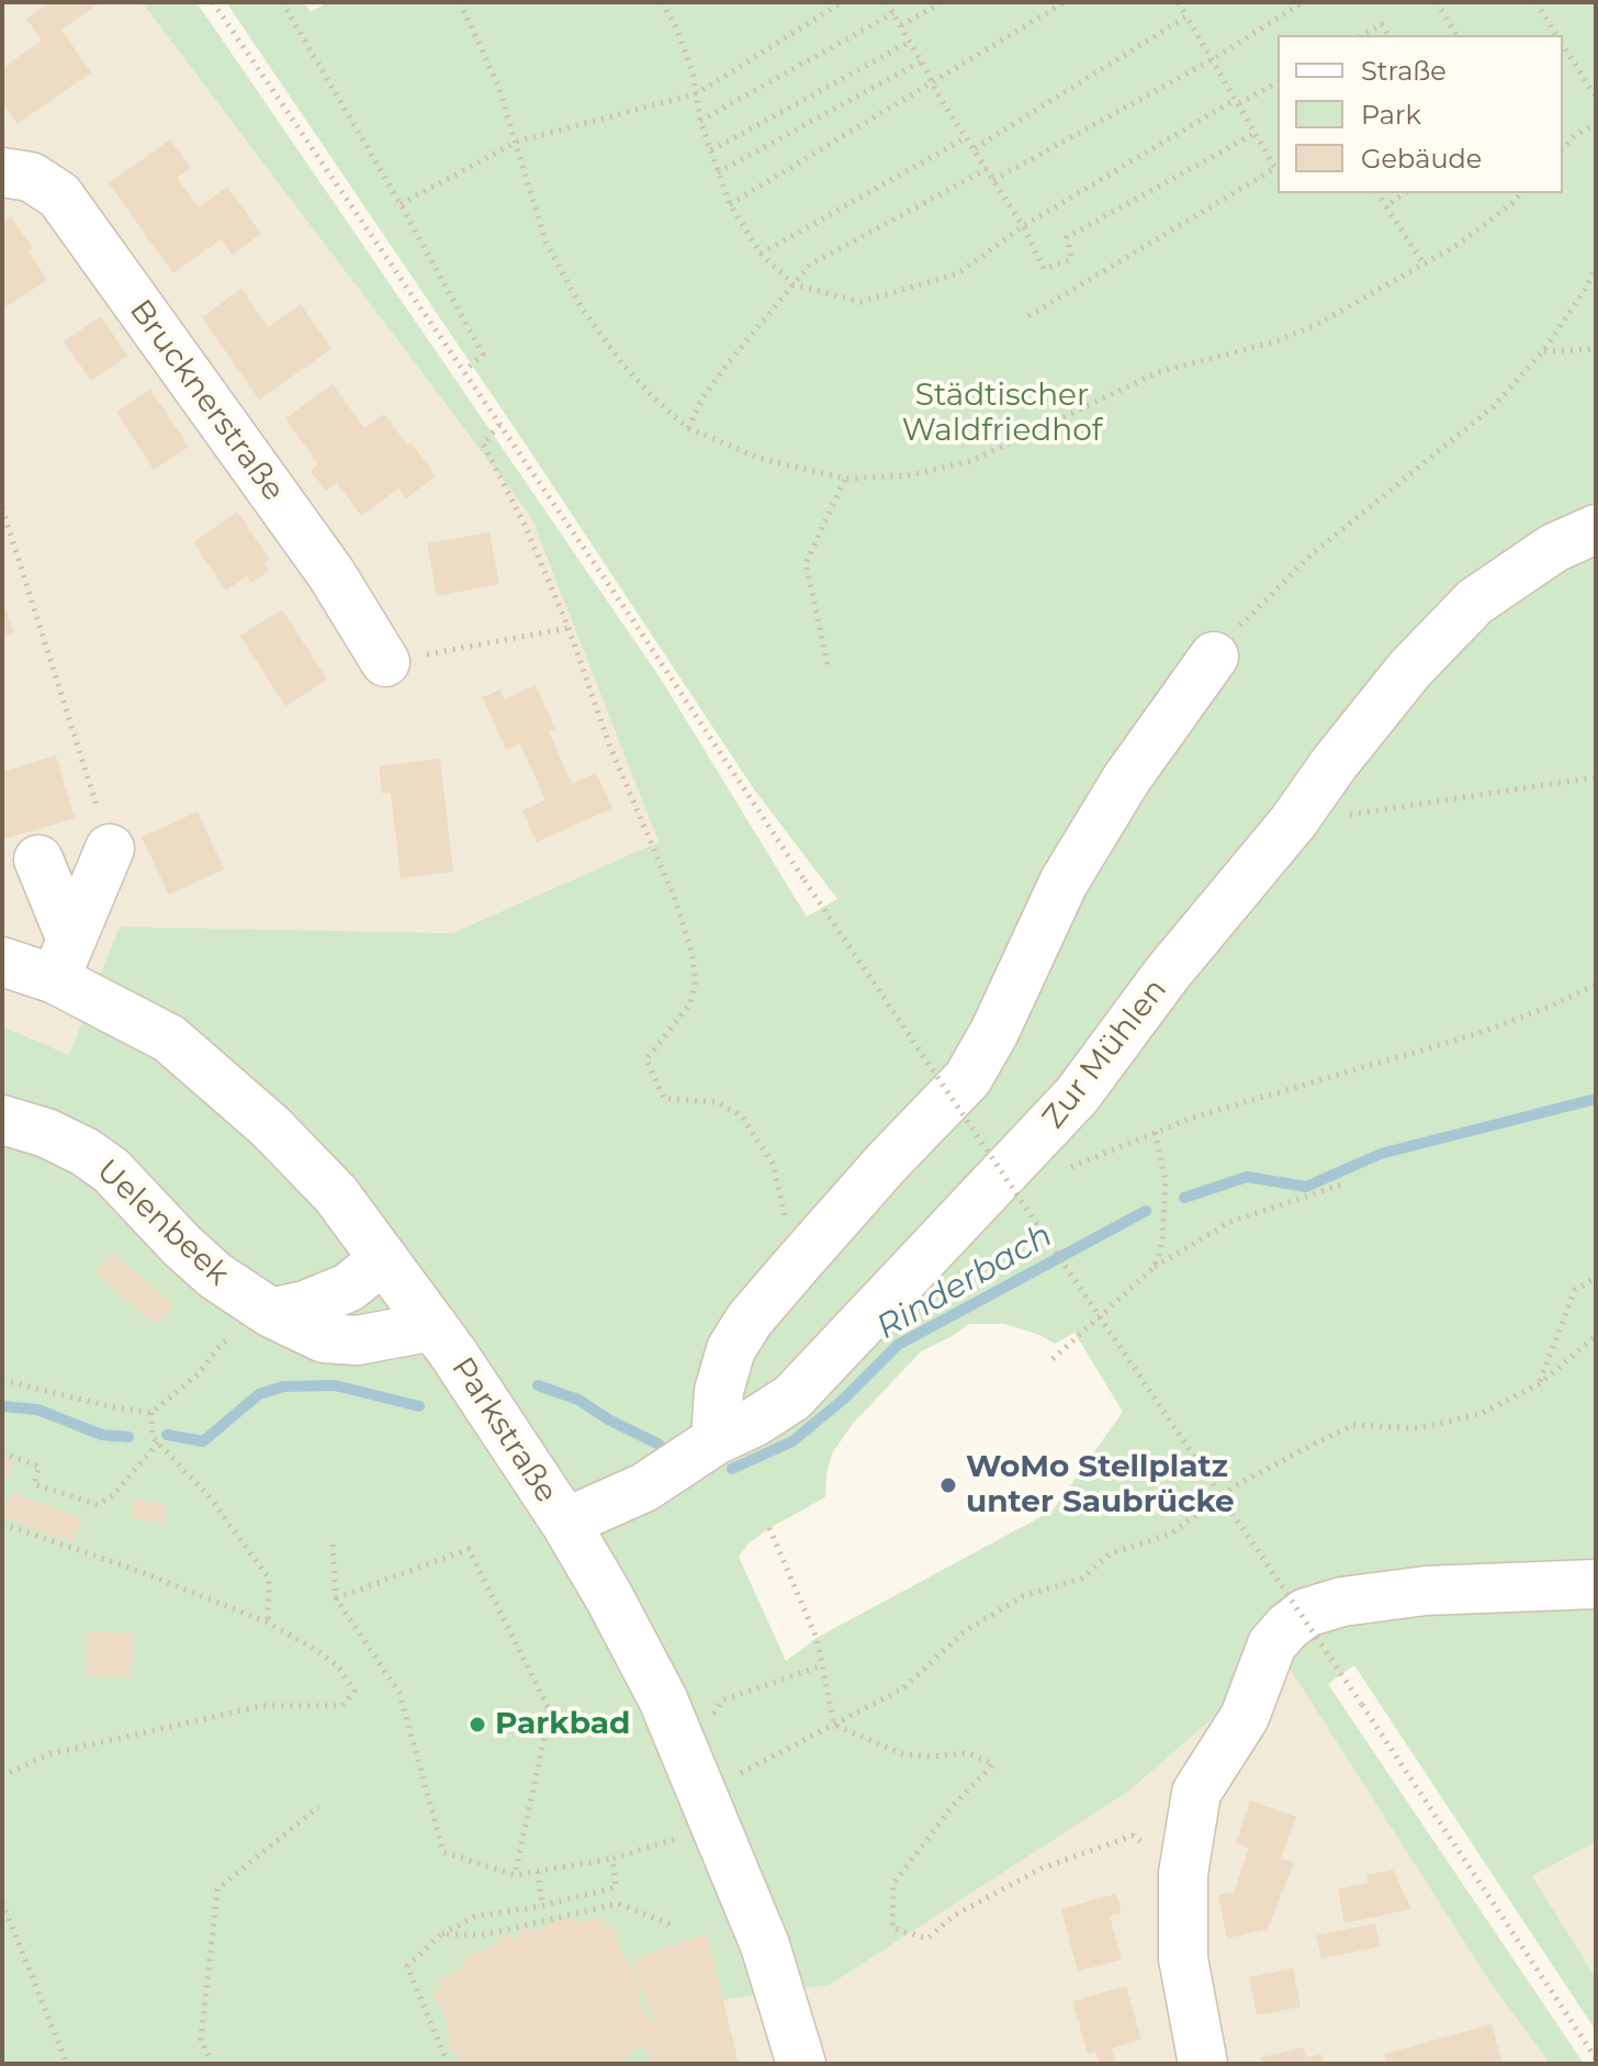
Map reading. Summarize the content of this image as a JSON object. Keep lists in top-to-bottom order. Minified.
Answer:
{"streets":{"street":["Brucknerstraße","Zur Mühlen","Uelenbeek","Parkstraße"]},"crossings":[["Zur Mühlen","Parkstraße"],["Uelenbeek","Parkstraße"]],"water":["Rinderbach"],"parks":["Städtischer Waldfriedhof"],"places":["WoMo Stellplatz unter Saubrücke","Parkbad"],"legend":["Straße","Park","Gebäude"]}
